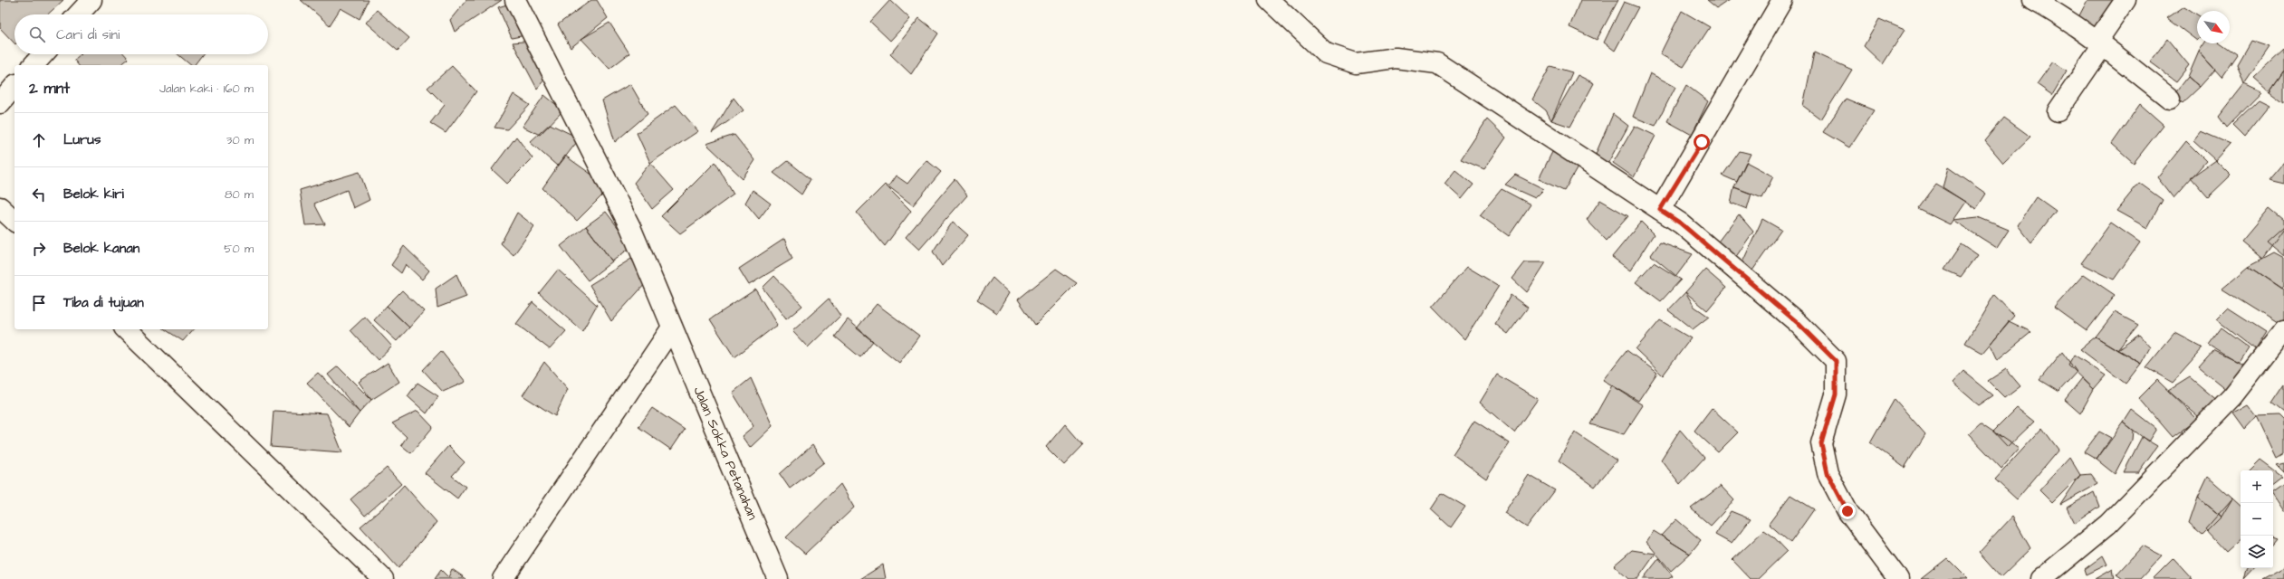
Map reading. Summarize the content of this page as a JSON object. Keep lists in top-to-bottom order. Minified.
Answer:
{"streets":{"street":["Jalan Sokka Petanahan"]},"north":"bottom right","page":{"search":"Cari di sini","heading":["2 mnt","Jalan kaki · 160 m"],"list":[["Lurus","30 m"],["Belok kiri","80 m"],["Belok kanan","50 m"],"Tiba di tujuan"],"map_buttons":["+","−"]}}
